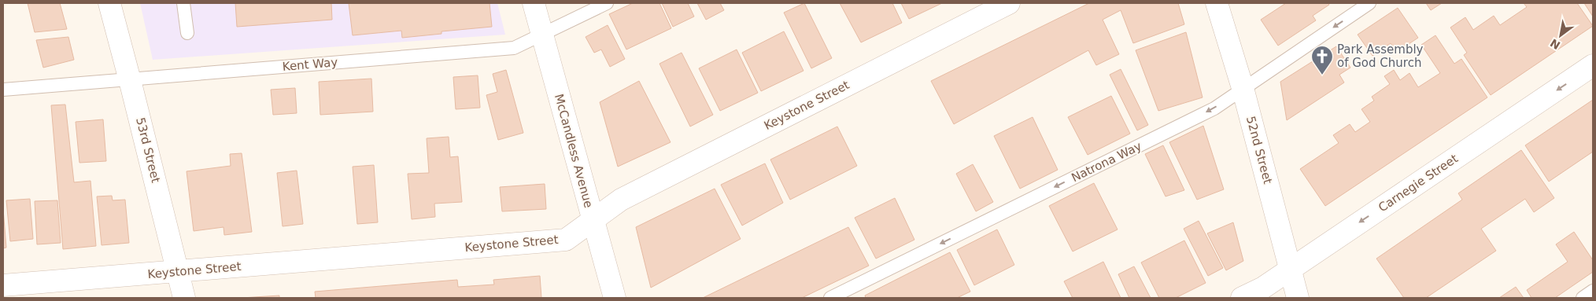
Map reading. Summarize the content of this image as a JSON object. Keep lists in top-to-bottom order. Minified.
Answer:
{"streets":{"street":["Keystone Street","53rd Street","52nd Street","McCandless Avenue","Carnegie Street"],"lane":["Kent Way","Natrona Way"]},"crossings":[["Kent Way","53rd Street"],["Kent Way","McCandless Avenue"],["Keystone Street","53rd Street"],["Keystone Street","McCandless Avenue"],["52nd Street","Natrona Way"],["52nd Street","Carnegie Street"]],"one_way":["Natrona Way","Carnegie Street"],"places":{"church":["Park Assembly of God Church"]},"north":"bottom left"}
